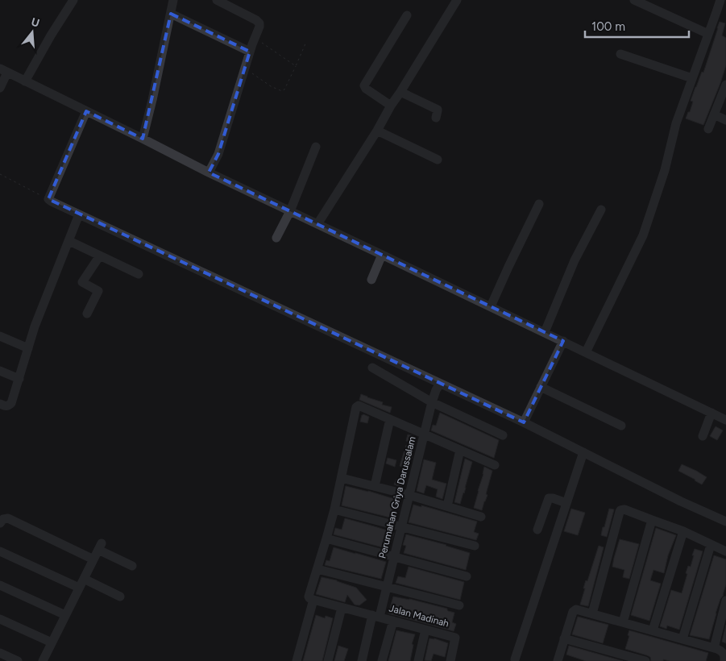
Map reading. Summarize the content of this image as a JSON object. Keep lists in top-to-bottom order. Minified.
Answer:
{"streets":{"street":["Perumahan Griya Darussalam","Jalan Madinah"]},"crossings":[["Perumahan Griya Darussalam","Jalan Madinah"]],"scale_bar":"100 m","north":"top"}
